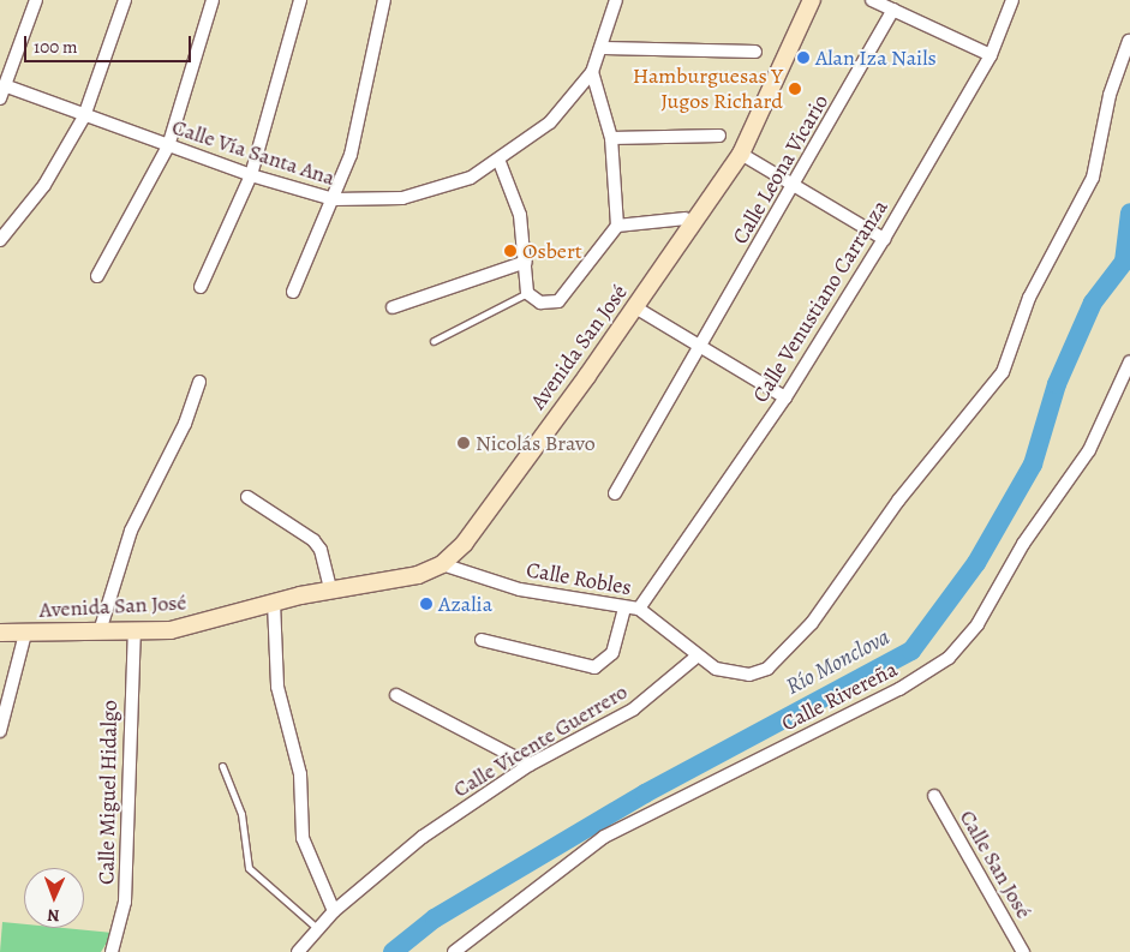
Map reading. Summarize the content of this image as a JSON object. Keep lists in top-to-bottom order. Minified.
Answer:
{"streets":{"street":["Calle Vía Santa Ana","Calle Leona Vicario","Calle Venustiano Carranza","Avenida San José","Calle Robles","Calle Rivereña","Calle Vicente Guerrero","Calle Miguel Hidalgo","Calle San José"]},"crossings":[["Calle Venustiano Carranza","Calle Robles"],["Avenida San José","Calle Robles"],["Avenida San José","Calle Miguel Hidalgo"],["Calle Robles","Calle Vicente Guerrero"]],"water":["Río Monclova"],"places":["Alan Iza Nails","Hamburguesas Y Jugos Richard","Osbert","Nicolás Bravo","Azalia"],"scale_bar":"100 m","north":"bottom"}
